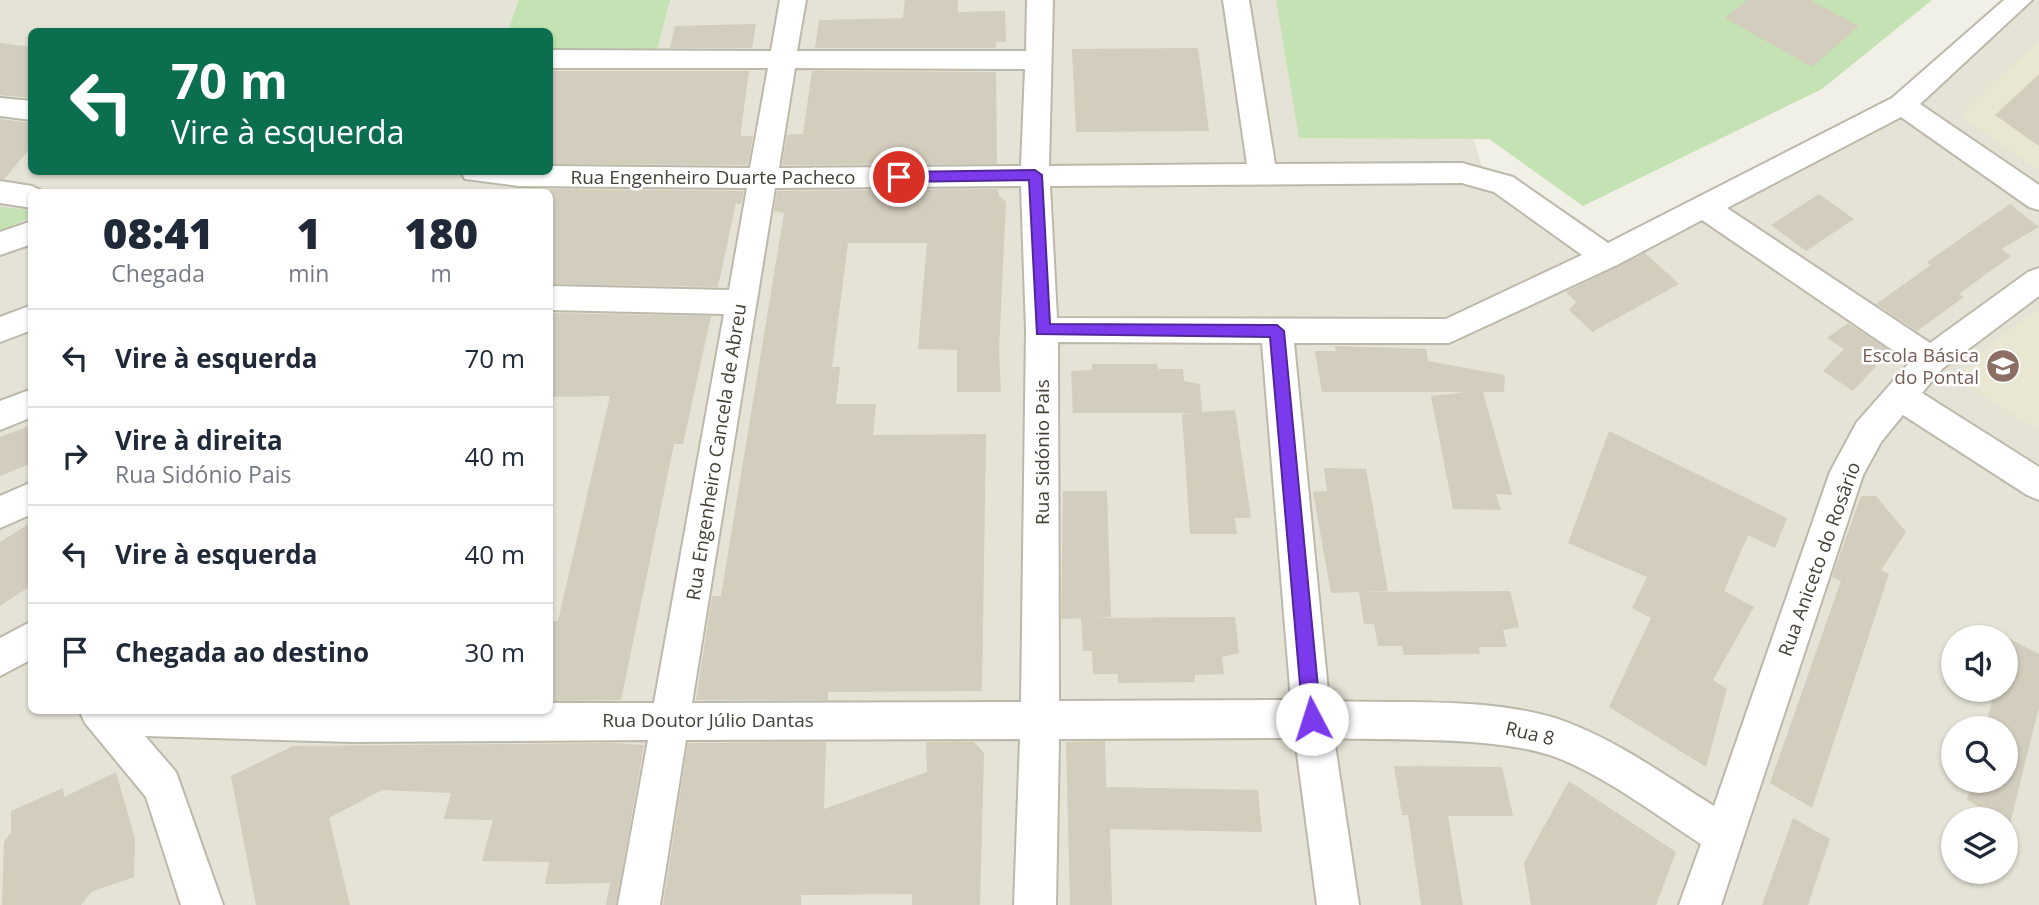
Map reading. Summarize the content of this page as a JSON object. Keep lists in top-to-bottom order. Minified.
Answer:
{"streets":{"street":["Rua Engenheiro Duarte Pacheco","Rua Engenheiro Cancela de Abreu","Rua Sidónio Pais","Rua Aniceto do Rosârio","Rua Doutor Júlio Dantas","Rua 8"]},"crossings":[["Rua Engenheiro Duarte Pacheco","Rua Engenheiro Cancela de Abreu"],["Rua Engenheiro Duarte Pacheco","Rua Sidónio Pais"],["Rua Engenheiro Cancela de Abreu","Rua Doutor Júlio Dantas"],["Rua Sidónio Pais","Rua Doutor Júlio Dantas"],["Rua Aniceto do Rosârio","Rua 8"],["Rua Doutor Júlio Dantas","Rua 8"]],"places":{"school or university":["Escola Básica do Pontal"]},"page":{"turn":["70 m","Vire à esquerda"],"eta":["08:41","Chegada","1","min","180","m"],"list":[{"name":"Vire à esquerda","value":"70 m"},{"name":"Vire à direita","note":"Rua Sidónio Pais","value":"40 m"},{"name":"Vire à esquerda","value":"40 m"},{"name":"Chegada ao destino","value":"30 m"}]}}
